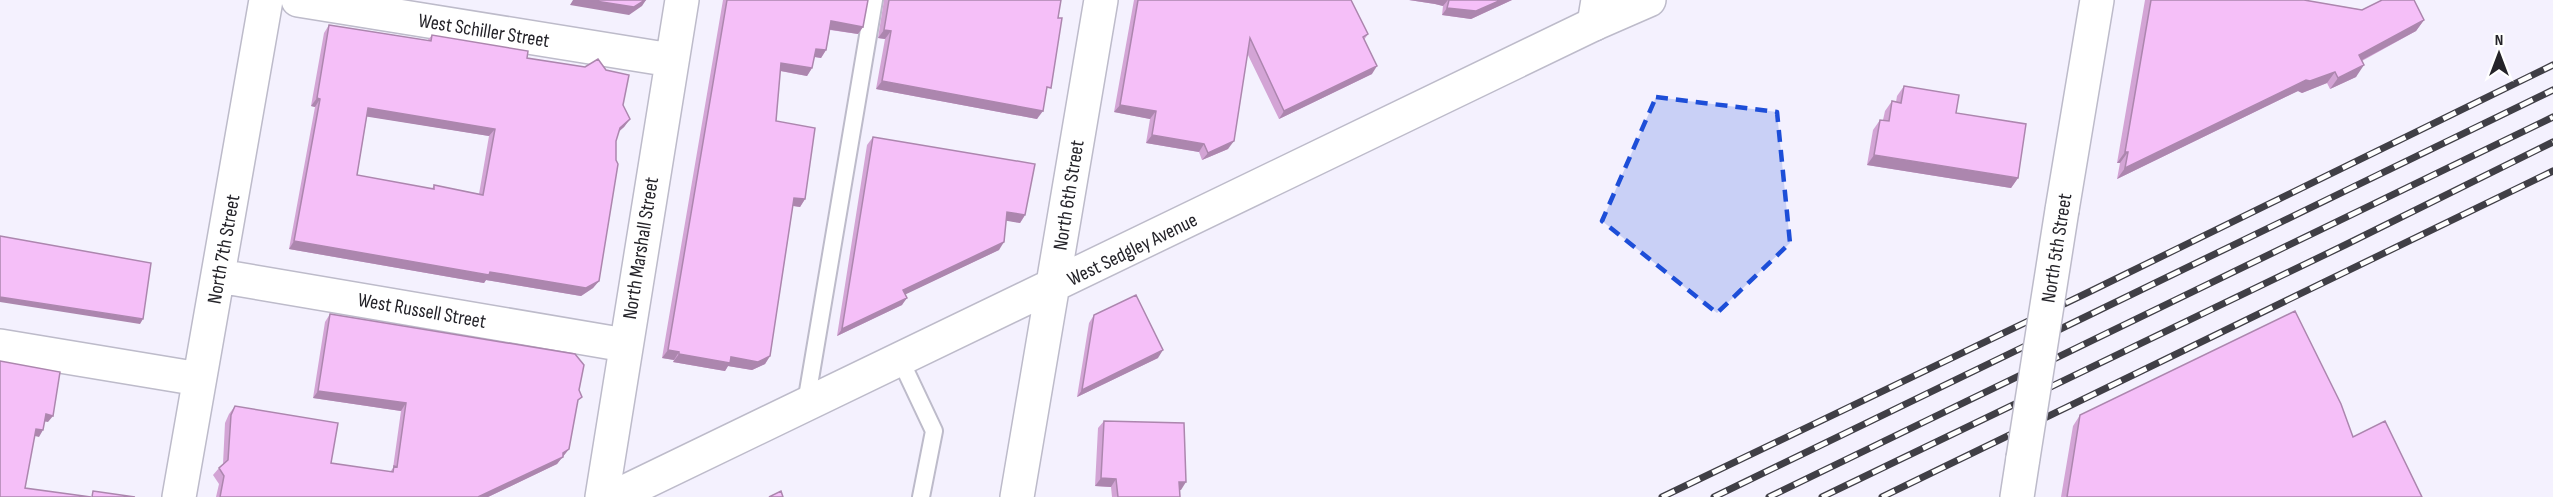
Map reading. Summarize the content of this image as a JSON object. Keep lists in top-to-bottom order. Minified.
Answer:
{"streets":{"street":["West Schiller Street","North 6th Street","North Marshall Street","North 5th Street","North 7th Street","West Sedgley Avenue","West Russell Street"]},"crossings":[["West Schiller Street","North Marshall Street"],["North 6th Street","West Sedgley Avenue"],["North Marshall Street","West Russell Street"],["North 7th Street","West Russell Street"]],"north":"top"}
